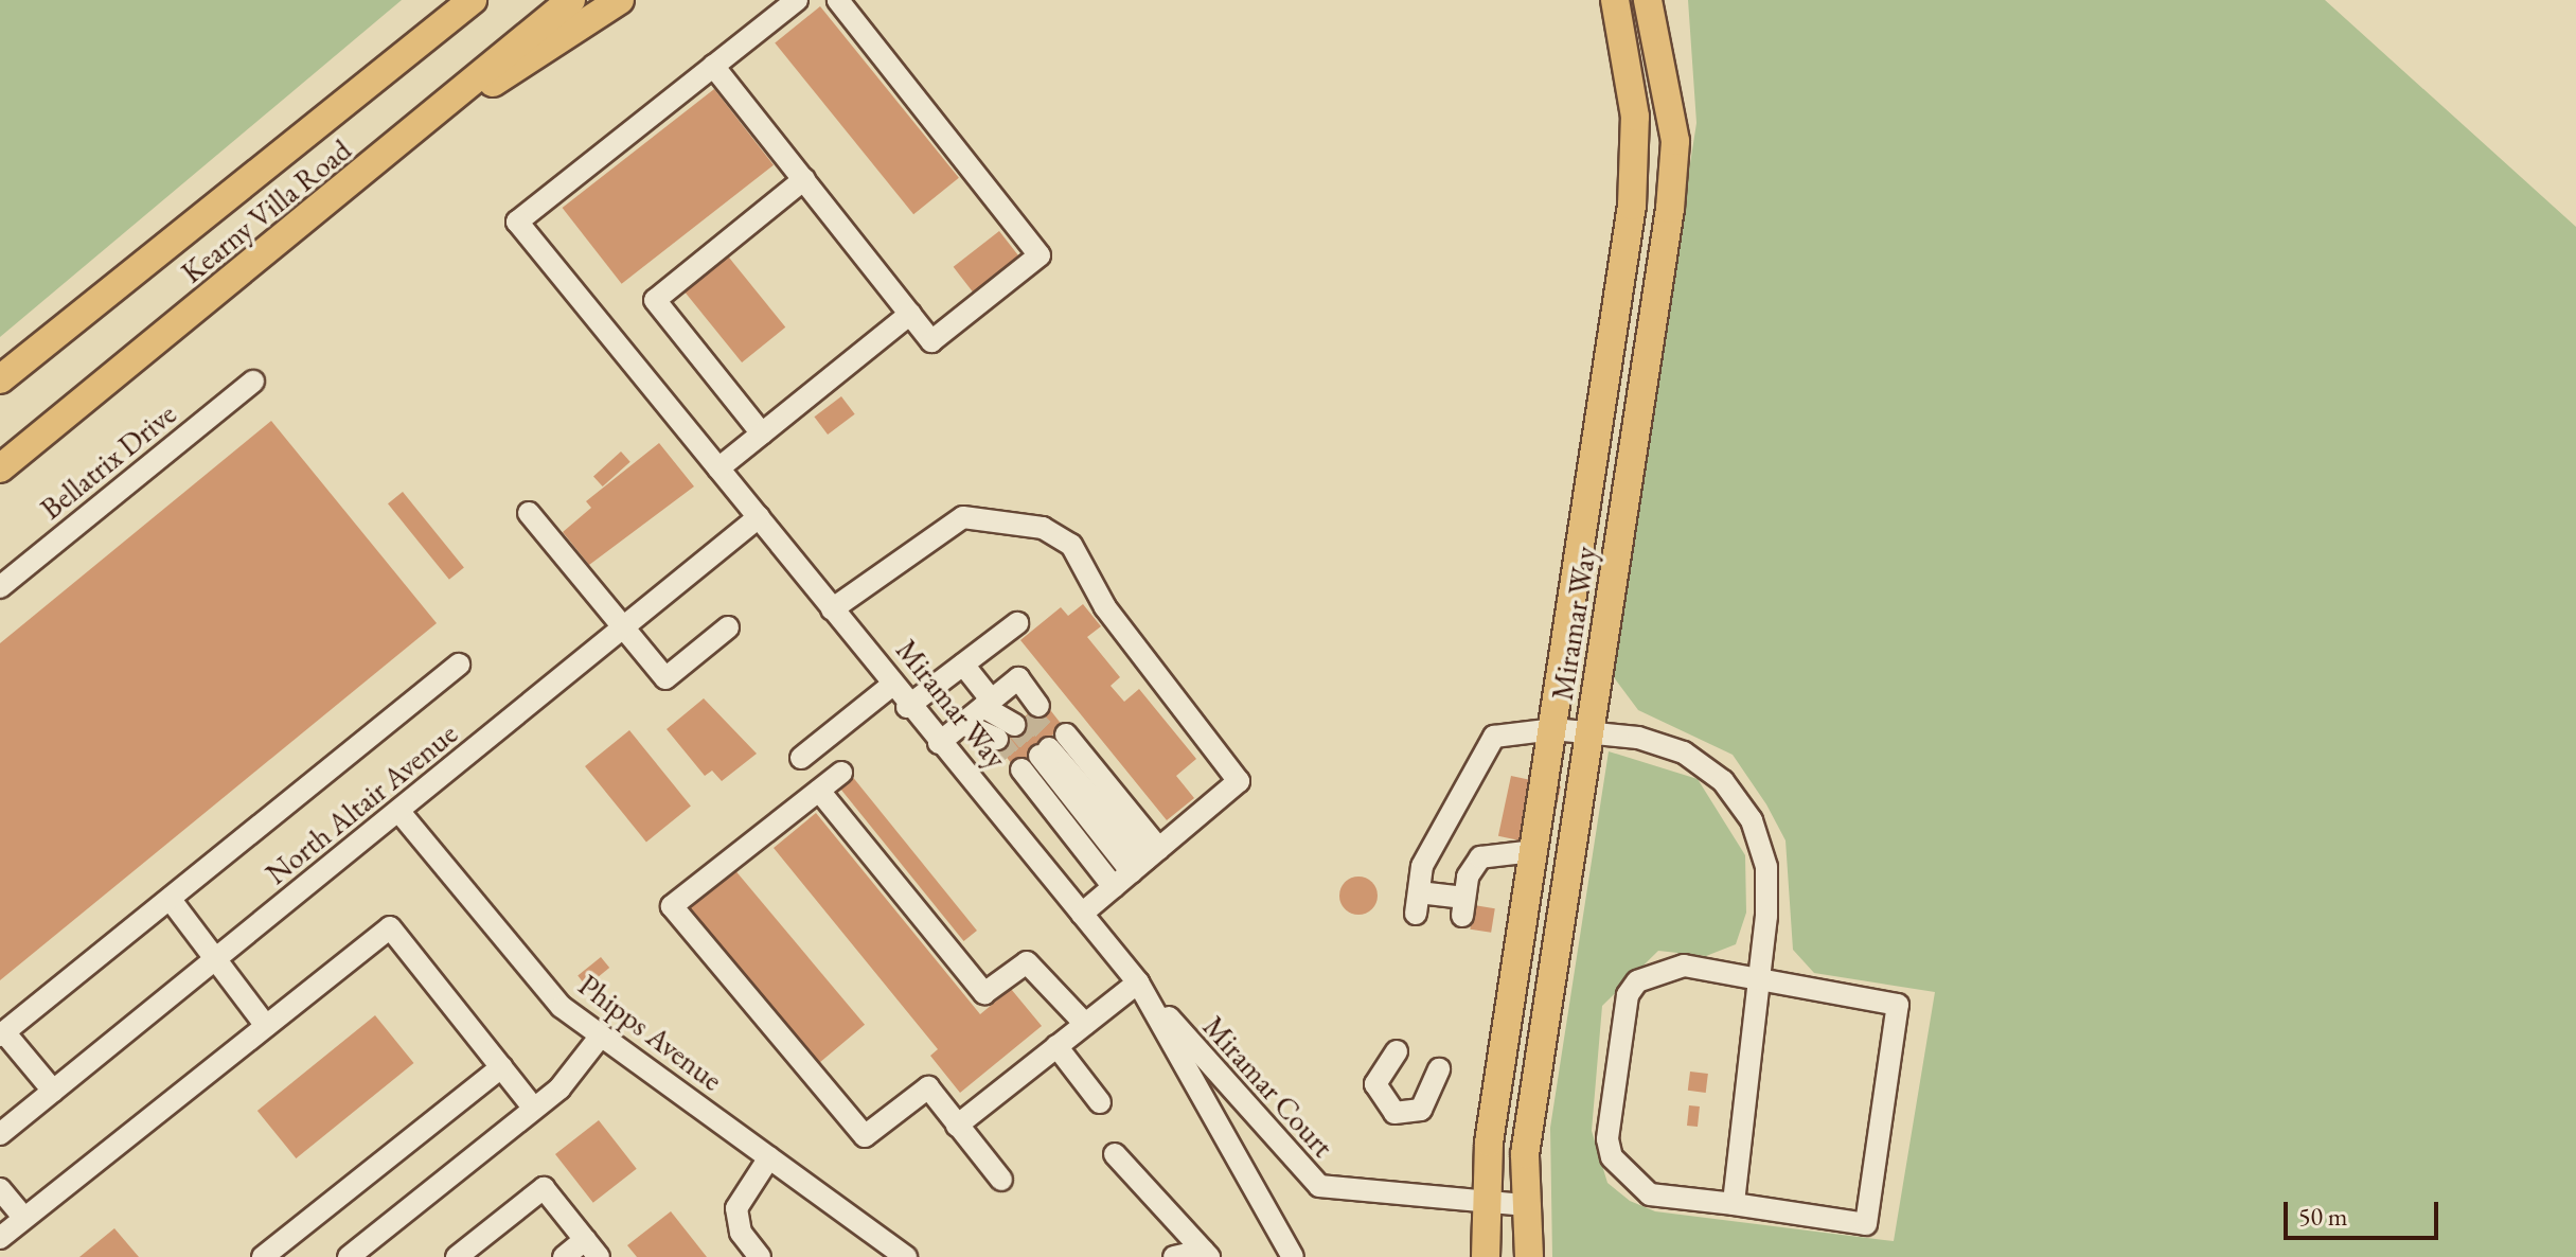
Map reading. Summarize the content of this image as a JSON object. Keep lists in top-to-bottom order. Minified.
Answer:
{"streets":{"main road":["Kearny Villa Road","Miramar Way"],"street":["Bellatrix Drive","North Altair Avenue","Phipps Avenue","Miramar Court"]},"crossings":[["Miramar Way","North Altair Avenue"],["Miramar Way","Miramar Court"],["North Altair Avenue","Phipps Avenue"]],"scale_bar":"50 m"}
